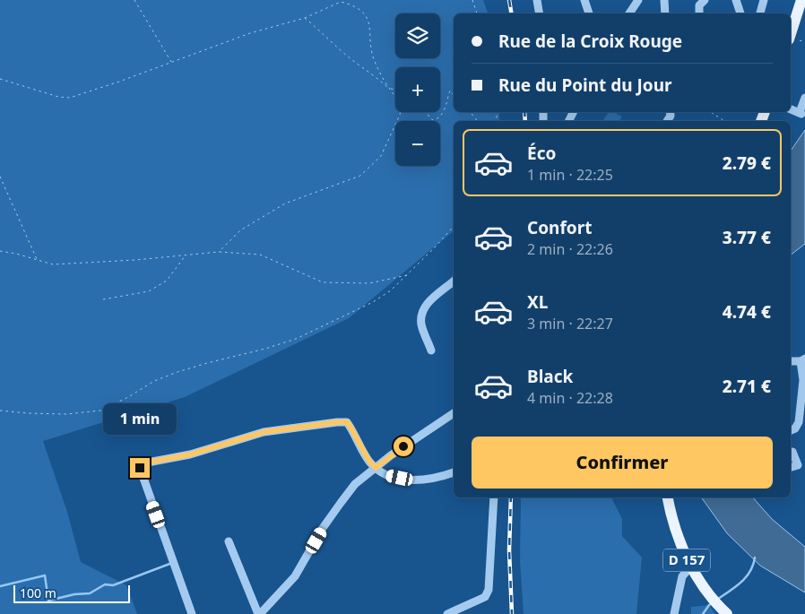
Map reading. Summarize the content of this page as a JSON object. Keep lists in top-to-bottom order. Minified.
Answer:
{"streets":{"main road":["D 157"]},"scale_bar":"100 m","page":{"map_buttons":["+","−"],"banner":["Rue de la Croix Rouge","Rue du Point du Jour"],"list":[{"name":"Éco","note":"1 min · 22:25","value":"2.79 €"},{"name":"Confort","note":"2 min · 22:26","value":"3.77 €"},{"name":"XL","note":"3 min · 22:27","value":"4.74 €"},{"name":"Black","note":"4 min · 22:28","value":"2.71 €"}],"bubble":"1 min","buttons":"Confirmer","scale":"100 m"}}
